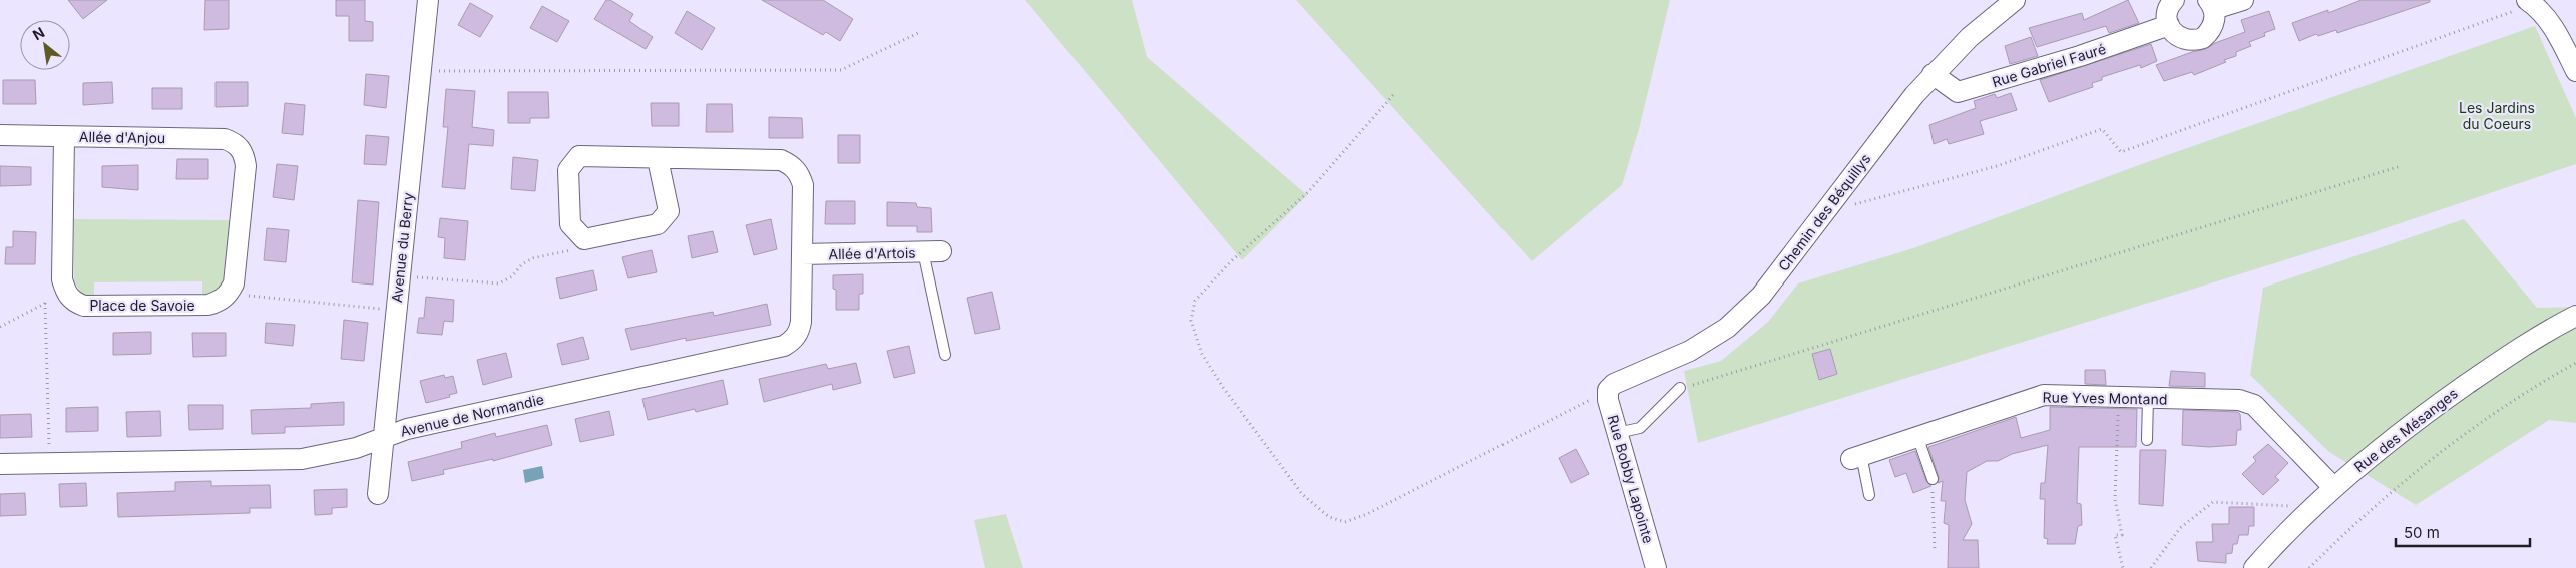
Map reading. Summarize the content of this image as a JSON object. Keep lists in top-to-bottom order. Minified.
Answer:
{"streets":{"street":["Rue Gabriel Fauré","Allée d'Anjou","Chemin des Béquillys","Avenue du Berry","Allée d'Artois","Place de Savoie","Rue Yves Montand","Avenue de Normandie","Rue des Mésanges","Rue Bobby Lapointe"]},"crossings":[["Rue Gabriel Fauré","Chemin des Béquillys"],["Allée d'Anjou","Place de Savoie"],["Chemin des Béquillys","Rue Bobby Lapointe"],["Avenue du Berry","Avenue de Normandie"],["Allée d'Artois","Avenue de Normandie"],["Rue Yves Montand","Rue des Mésanges"]],"parks":["Les Jardins du Coeurs"],"scale_bar":"50 m","north":"top left"}
